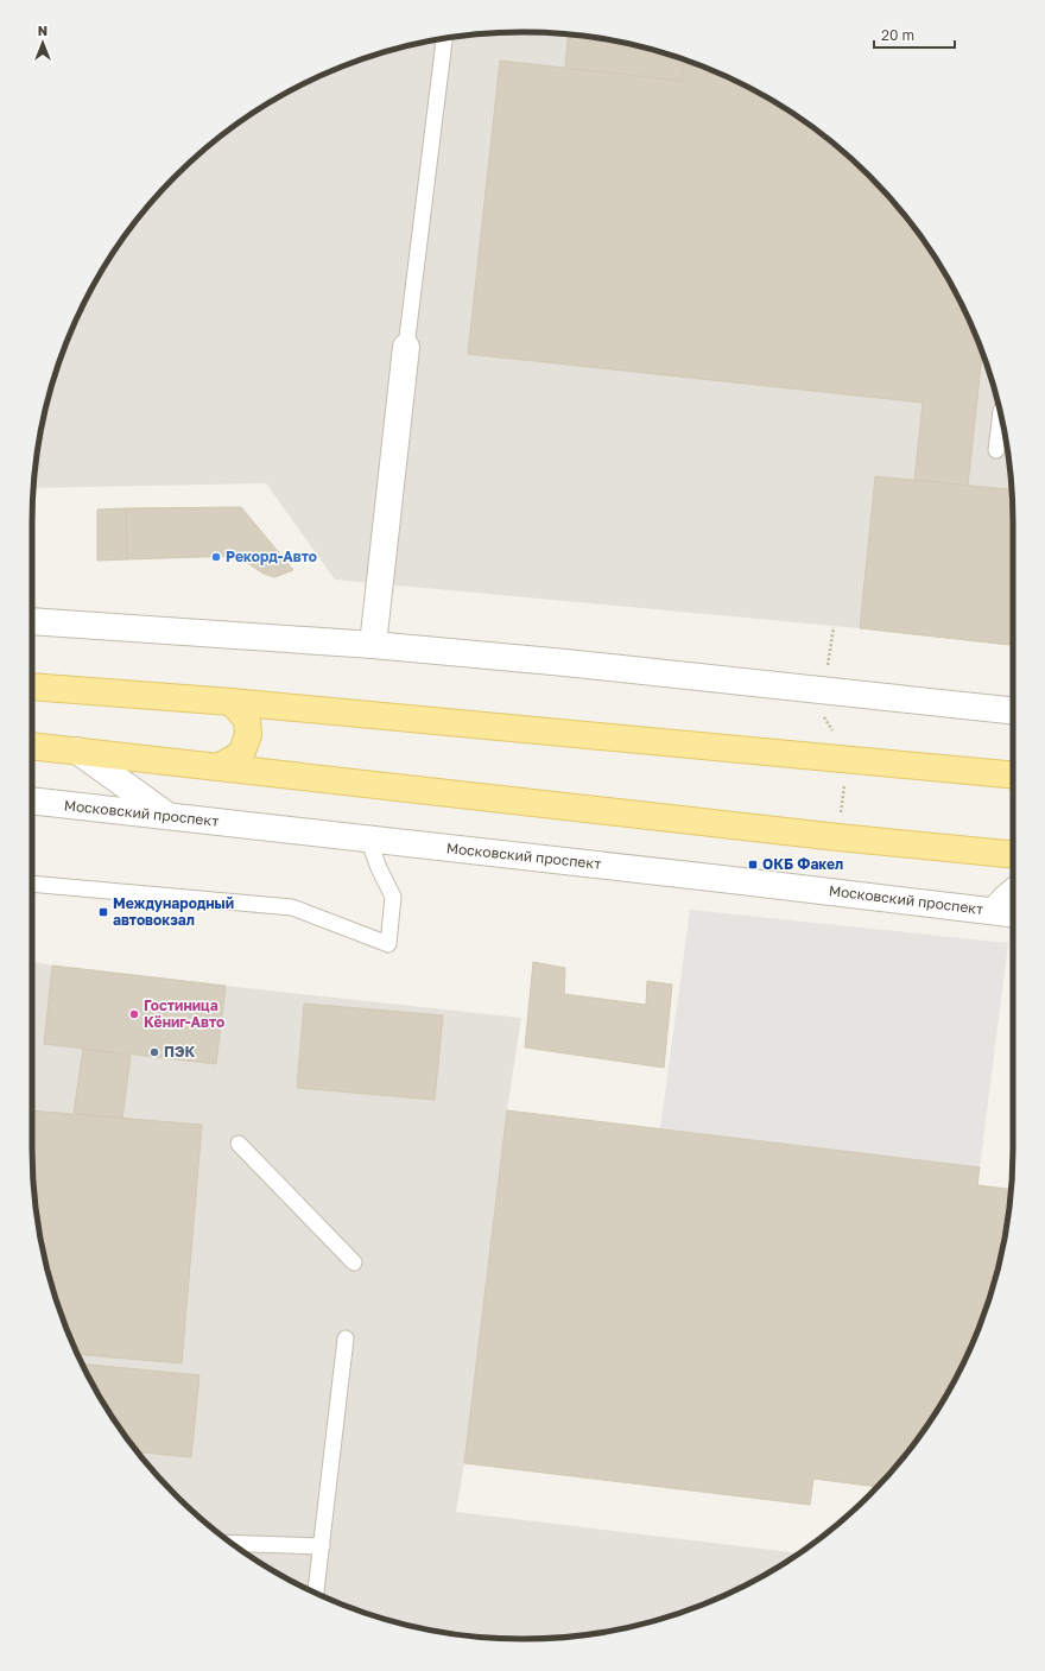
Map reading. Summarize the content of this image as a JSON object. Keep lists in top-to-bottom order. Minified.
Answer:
{"streets":{"street":["Московский проспект"]},"places":{"other":["Рекорд-Авто","Гостиница Кёниг-Авто","ПЭК"],"transit":["ОКБ Факел","Международный автовокзал"]},"scale_bar":"20 m","north":"top"}
